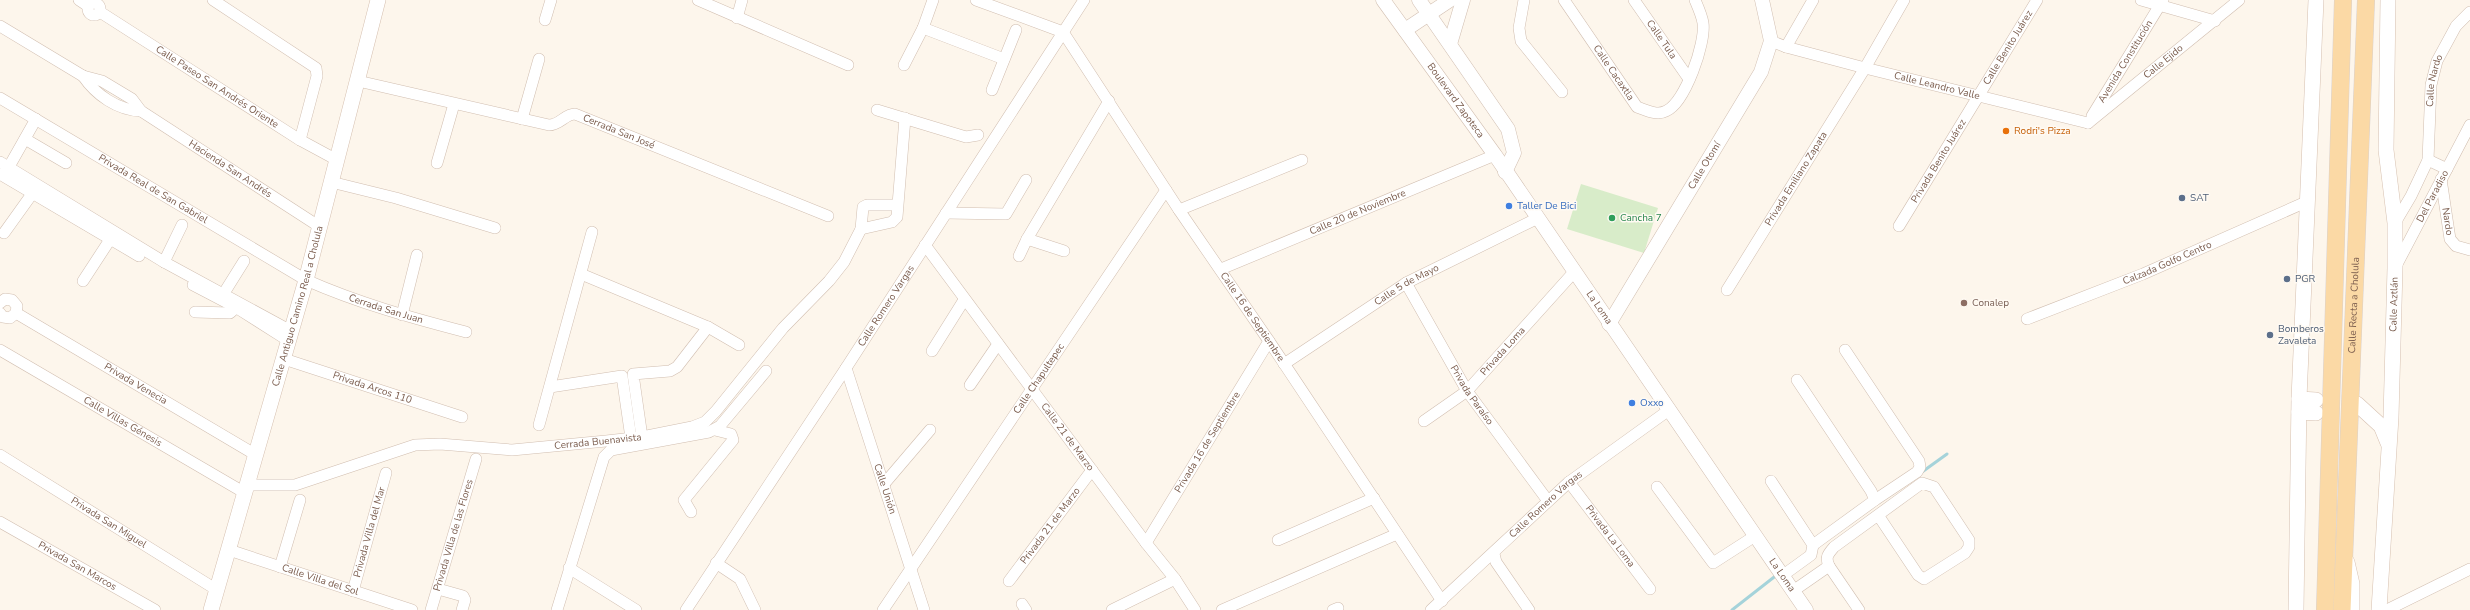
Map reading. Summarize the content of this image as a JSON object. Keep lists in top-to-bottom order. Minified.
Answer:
{"streets":{"main road":["Calle Recta a Cholula","Calle Aztlán","Calle Antiguo Camino Real a Cholula"],"street":["Calle Tula","Calle Benito Juárez","Avenida Constitución","Calle Ejido","Calle Cacaxtla","Calle Nardo","Calle Leandro Valle","Calle Paseo San Andrés Oriente","Boulevard Zapoteca","Cerrada San José","Privada Benito Juárez","Calle Otomí","Hacienda San Andrés","Privada Emiliano Zapata","Privada Real de San Gabriel","Del Paradiso","Calle 20 de Noviembre","Nardo","Calzada Golfo Centro","Calle 5 de Mayo","Calle Romero Vargas","La Loma","Cerrada San Juan","Calle 16 de Septiembre","Privada Loma","Calle Chapultepec","Privada Venecia","Privada Arcos 110","Privada Paraíso","Calle Villas Génesis","Calle 21 de Marzo","Cerrada Buenavista","Privada 16 de Septiembre","Calle Unión","Privada San Miguel","Privada 21 de Marzo","Privada Villa del Mar","Privada Villa de las Flores","Privada La Loma","Privada San Marcos","Calle Villa del Sol"]},"crossings":[["Calle Tula","Calle Cacaxtla"],["Calle Benito Juárez","Calle Leandro Valle"],["Calle Benito Juárez","Privada Benito Juárez"],["Avenida Constitución","Calle Ejido"],["Avenida Constitución","Calle Leandro Valle"],["Calle Ejido","Calle Leandro Valle"],["Calle Nardo","Calle Aztlán"],["Calle Leandro Valle","Privada Benito Juárez"],["Calle Leandro Valle","Calle Otomí"],["Calle Leandro Valle","Privada Emiliano Zapata"],["Calle Paseo San Andrés Oriente","Calle Antiguo Camino Real a Cholula"],["Boulevard Zapoteca","Calle 20 de Noviembre"],["Boulevard Zapoteca","La Loma"],["Cerrada San José","Calle Antiguo Camino Real a Cholula"],["Calle Otomí","La Loma"],["Hacienda San Andrés","Calle Antiguo Camino Real a Cholula"],["Privada Real de San Gabriel","Calle Antiguo Camino Real a Cholula"],["Privada Real de San Gabriel","Cerrada San Juan"],["Del Paradiso","Nardo"],["Del Paradiso","Calle Aztlán"],["Calle 20 de Noviembre","Calle 16 de Septiembre"],["Calle 5 de Mayo","La Loma"],["Calle 5 de Mayo","Calle 16 de Septiembre"],["Calle 5 de Mayo","Privada Paraíso"],["Calle Antiguo Camino Real a Cholula","Cerrada San Juan"],["Calle Antiguo Camino Real a Cholula","Privada Venecia"],["Calle Antiguo Camino Real a Cholula","Privada Arcos 110"],["Calle Antiguo Camino Real a Cholula","Calle Villas Génesis"],["Calle Antiguo Camino Real a Cholula","Cerrada Buenavista"],["Calle Antiguo Camino Real a Cholula","Privada San Miguel"],["Calle Antiguo Camino Real a Cholula","Calle Villa del Sol"],["Calle Romero Vargas","La Loma"],["Calle Romero Vargas","Calle 16 de Septiembre"],["Calle Romero Vargas","Privada Paraíso"],["Calle Romero Vargas","Calle 21 de Marzo"],["Calle Romero Vargas","Calle Unión"],["Calle Romero Vargas","Privada La Loma"],["La Loma","Privada Loma"],["Calle 16 de Septiembre","Calle Chapultepec"],["Calle 16 de Septiembre","Privada 16 de Septiembre"],["Privada Loma","Privada Paraíso"],["Calle Chapultepec","Calle 21 de Marzo"],["Calle Chapultepec","Calle Unión"],["Calle Villas Génesis","Cerrada Buenavista"],["Calle 21 de Marzo","Privada 16 de Septiembre"],["Calle 21 de Marzo","Privada 21 de Marzo"],["Privada Villa del Mar","Calle Villa del Sol"]],"places":["Rodri's Pizza","SAT","Taller De Bici","Cancha 7","PGR","Conalep","Bomberos Zavaleta","Oxxo"]}
